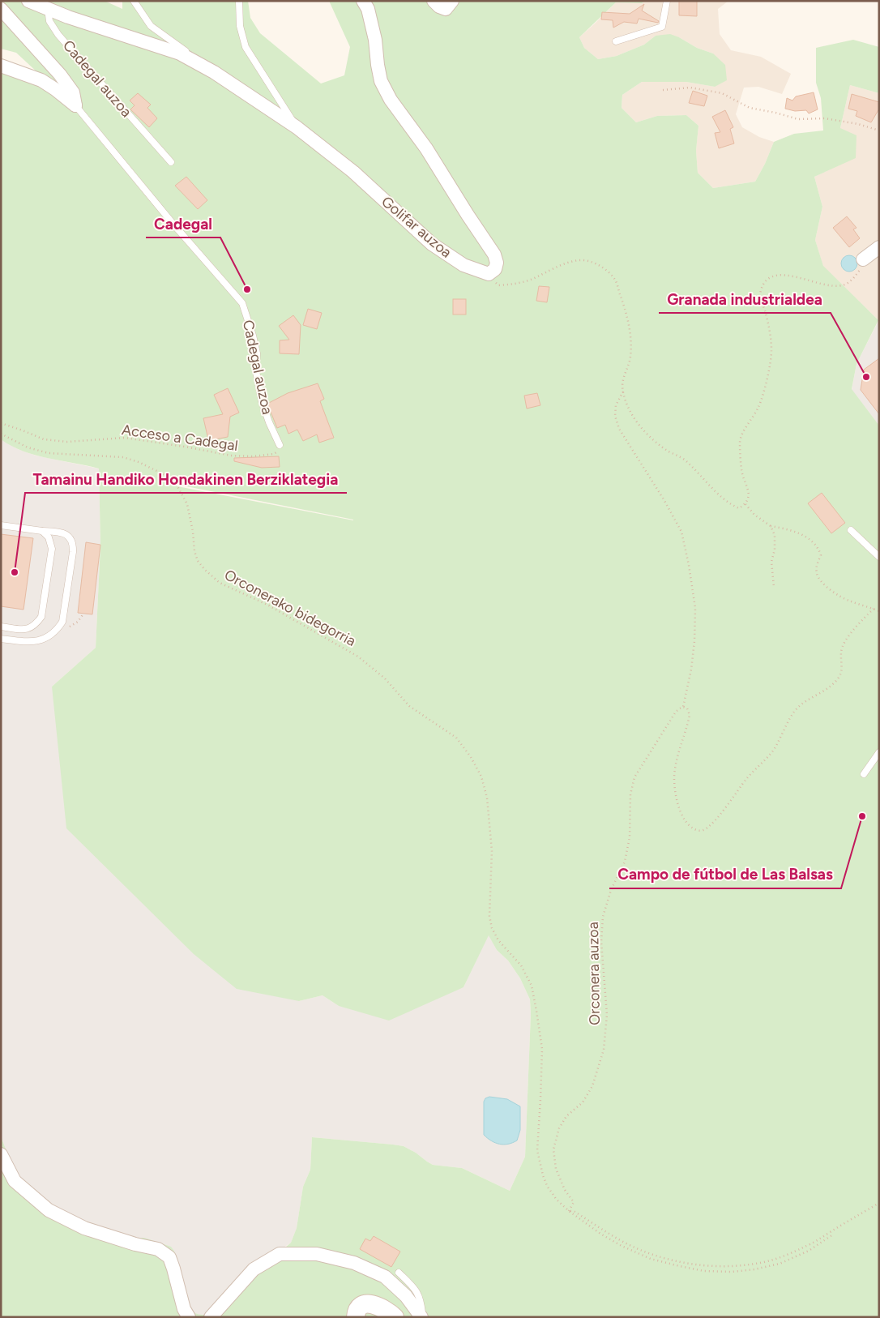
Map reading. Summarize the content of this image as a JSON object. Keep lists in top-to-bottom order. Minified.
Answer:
{"streets":{"street":["Cadegal auzoa","Golifar auzoa"],"path":["Acceso a Cadegal","Orconerako bidegorria","Orconera auzoa"]},"crossings":[["Cadegal auzoa","Golifar auzoa"],["Cadegal auzoa","Acceso a Cadegal"],["Orconerako bidegorria","Orconera auzoa"]],"places":["Cadegal","Granada industrialdea","Tamainu Handiko Hondakinen Berziklategia","Campo de fútbol de Las Balsas"]}
